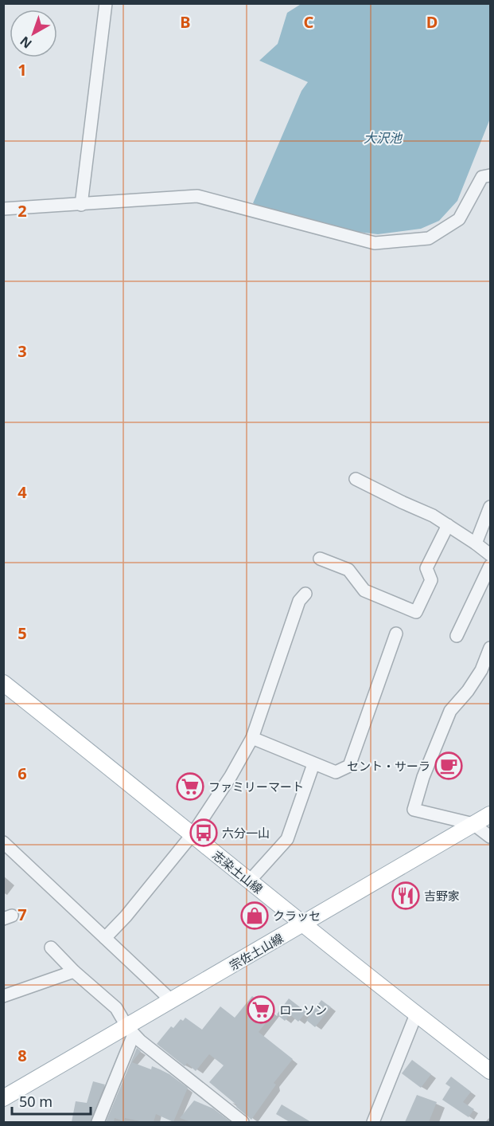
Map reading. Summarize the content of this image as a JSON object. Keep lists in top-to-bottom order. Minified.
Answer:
{"streets":{"main road":["志染土山線","宗佐土山線"]},"crossings":[["志染土山線","宗佐土山線"]],"water":["大沢池"],"places":{"cafe":["セント・サーラ"],"supermarket":["ファミリーマート","ローソン"],"bus stop":["六分一山"],"restaurant":["吉野家"],"shop":["クラッセ"]},"scale_bar":"50 m","north":"bottom left","grid":{"columns":["B","C","D"],"rows":["1","2","3","4","5","6","7","8"]}}
